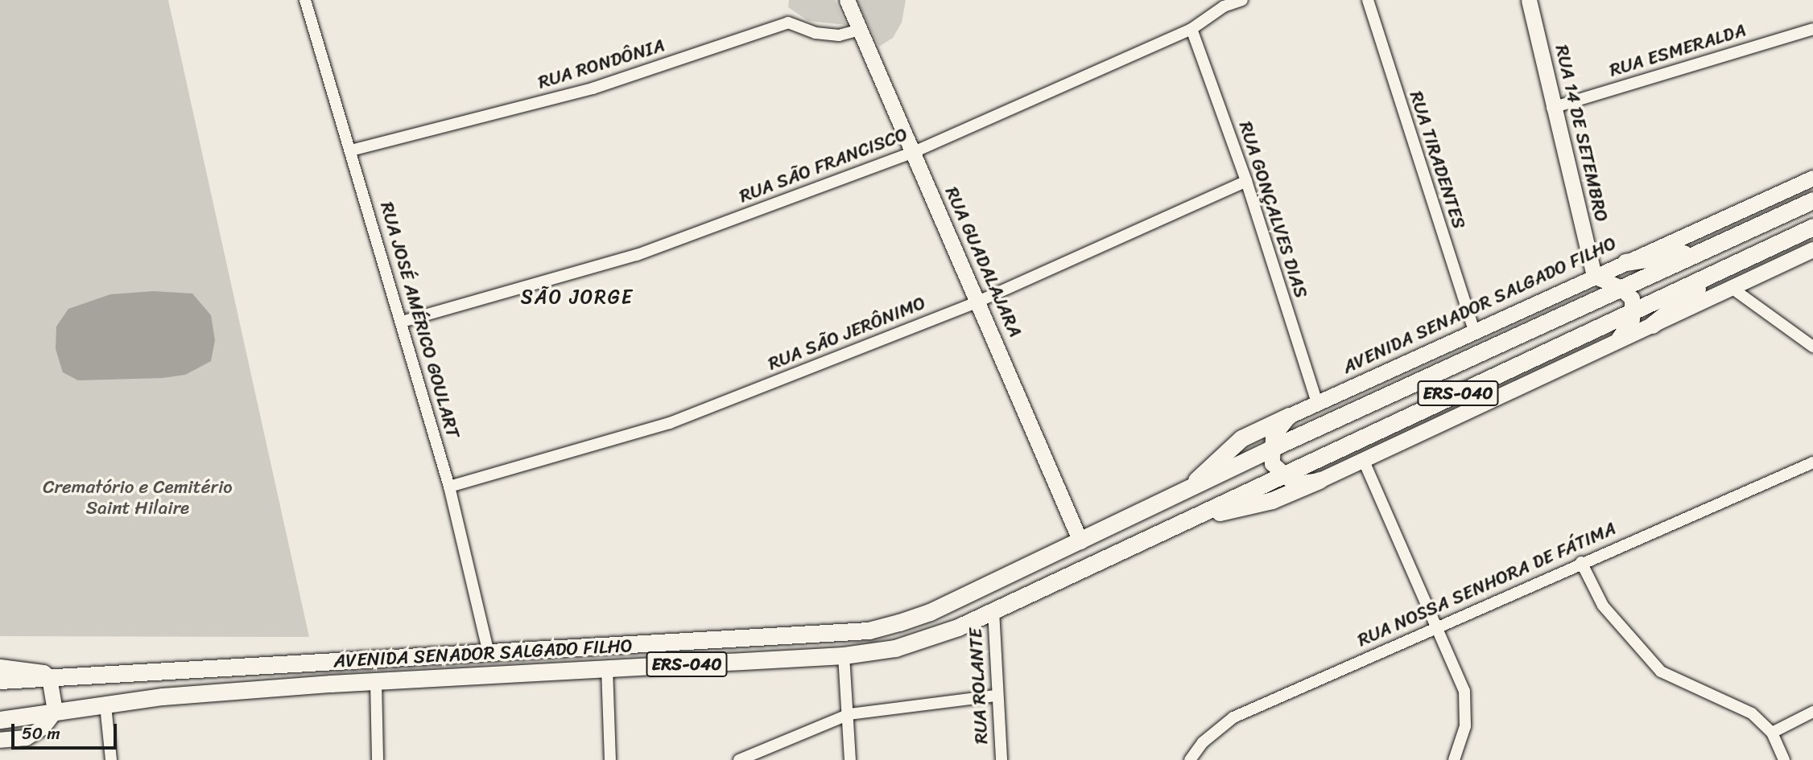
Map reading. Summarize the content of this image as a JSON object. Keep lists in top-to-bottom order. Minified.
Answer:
{"streets":{"main road":["AVENIDA SENADOR SALGADO FILHO","ERS-040"],"street":["RUA ESMERALDA","RUA RONDÔNIA","RUA 14 DE SETEMBRO","RUA TIRADENTES","RUA SÃO FRANCISCO","RUA GONÇALVES DIAS","RUA GUADALAJARA","RUA JOSÉ AMÉRICO GOULART","RUA SÃO JERÔNIMO","RUA NOSSA SENHORA DE FÁTIMA","RUA ROLANTE"]},"crossings":[["RUA ESMERALDA","RUA 14 DE SETEMBRO"],["RUA RONDÔNIA","RUA GUADALAJARA"],["RUA RONDÔNIA","RUA JOSÉ AMÉRICO GOULART"],["RUA 14 DE SETEMBRO","AVENIDA SENADOR SALGADO FILHO"],["RUA TIRADENTES","AVENIDA SENADOR SALGADO FILHO"],["RUA SÃO FRANCISCO","RUA GONÇALVES DIAS"],["RUA SÃO FRANCISCO","RUA GUADALAJARA"],["RUA SÃO FRANCISCO","RUA JOSÉ AMÉRICO GOULART"],["RUA GONÇALVES DIAS","AVENIDA SENADOR SALGADO FILHO"],["RUA GONÇALVES DIAS","RUA SÃO JERÔNIMO"],["RUA GUADALAJARA","AVENIDA SENADOR SALGADO FILHO"],["RUA GUADALAJARA","RUA SÃO JERÔNIMO"],["AVENIDA SENADOR SALGADO FILHO","RUA JOSÉ AMÉRICO GOULART"],["AVENIDA SENADOR SALGADO FILHO","RUA ROLANTE"],["RUA JOSÉ AMÉRICO GOULART","RUA SÃO JERÔNIMO"]],"districts":["SÃO JORGE"],"parks":["Crematório e Cemitério Saint Hilaire"],"scale_bar":"50 m"}
